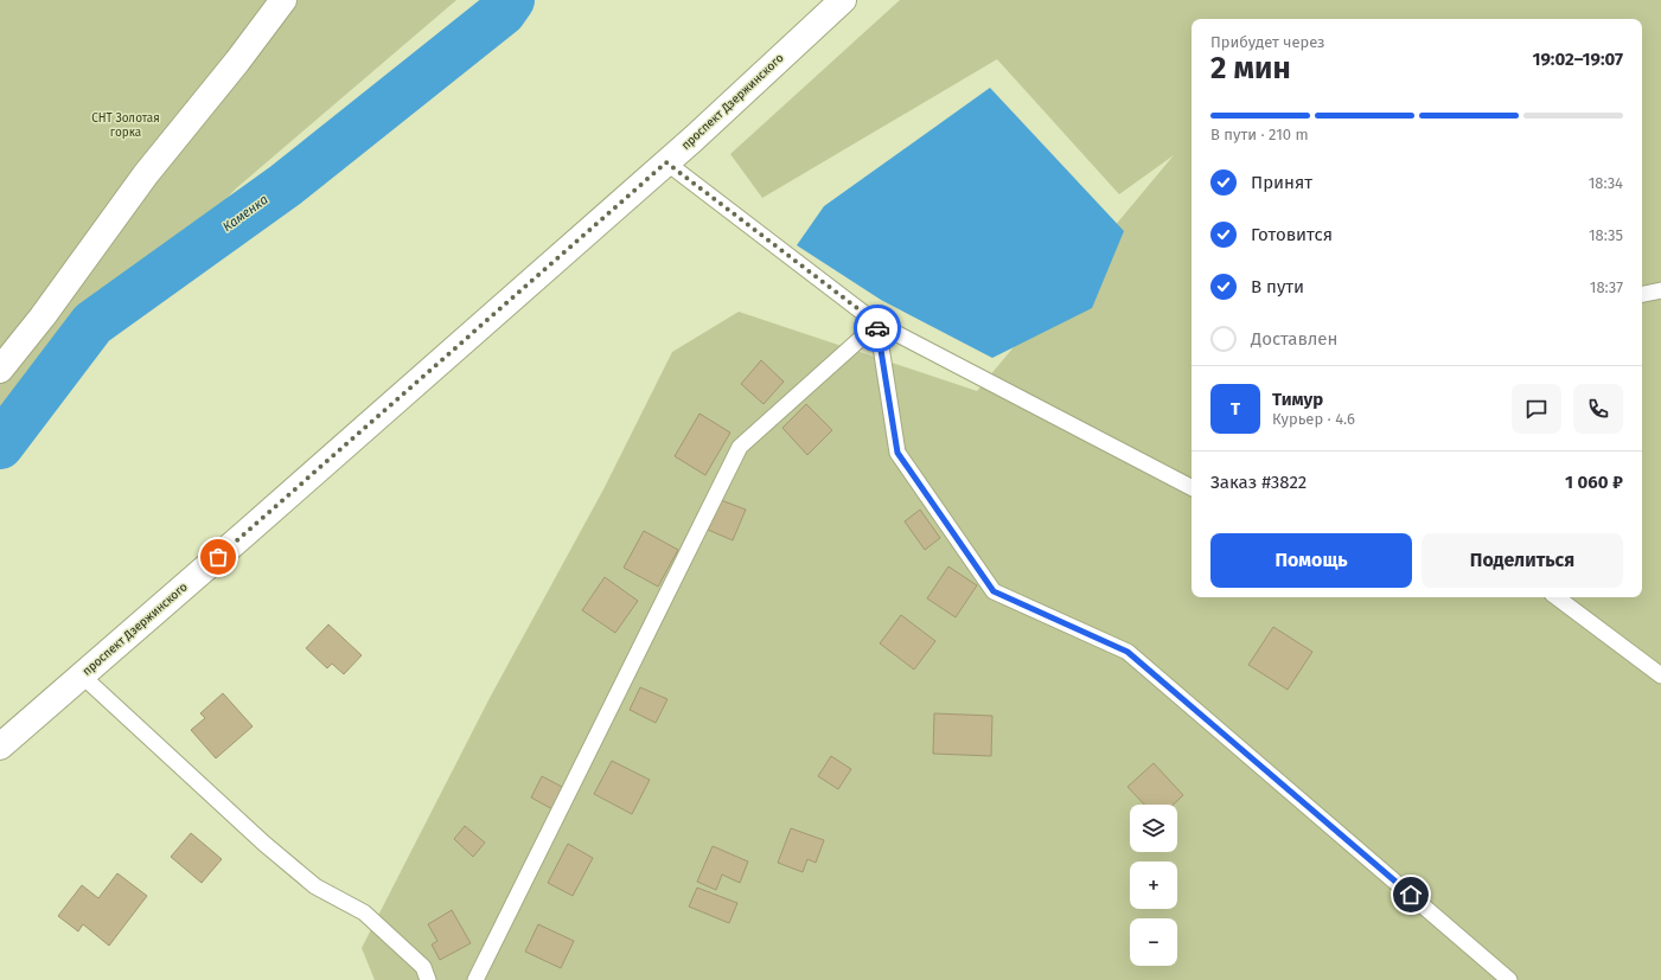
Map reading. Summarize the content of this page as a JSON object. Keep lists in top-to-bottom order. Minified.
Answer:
{"streets":{"street":["проспект Дзержинского"]},"water":["Каменка"],"parks":["СНТ Золотая горка"],"page":{"heading":["2 мин","Прибудет через","19:02–19:07"],"panel":["Тимур","Курьер · 4.6","Заказ #3822","1 060 ₽"],"bar":"В пути · 210 m","list":[["Принят","18:34"],["Готовится","18:35"],["В пути","18:37"],"Доставлен"],"round":"Т","buttons":["Помощь","Поделиться"],"map_buttons":["+","−"]}}
